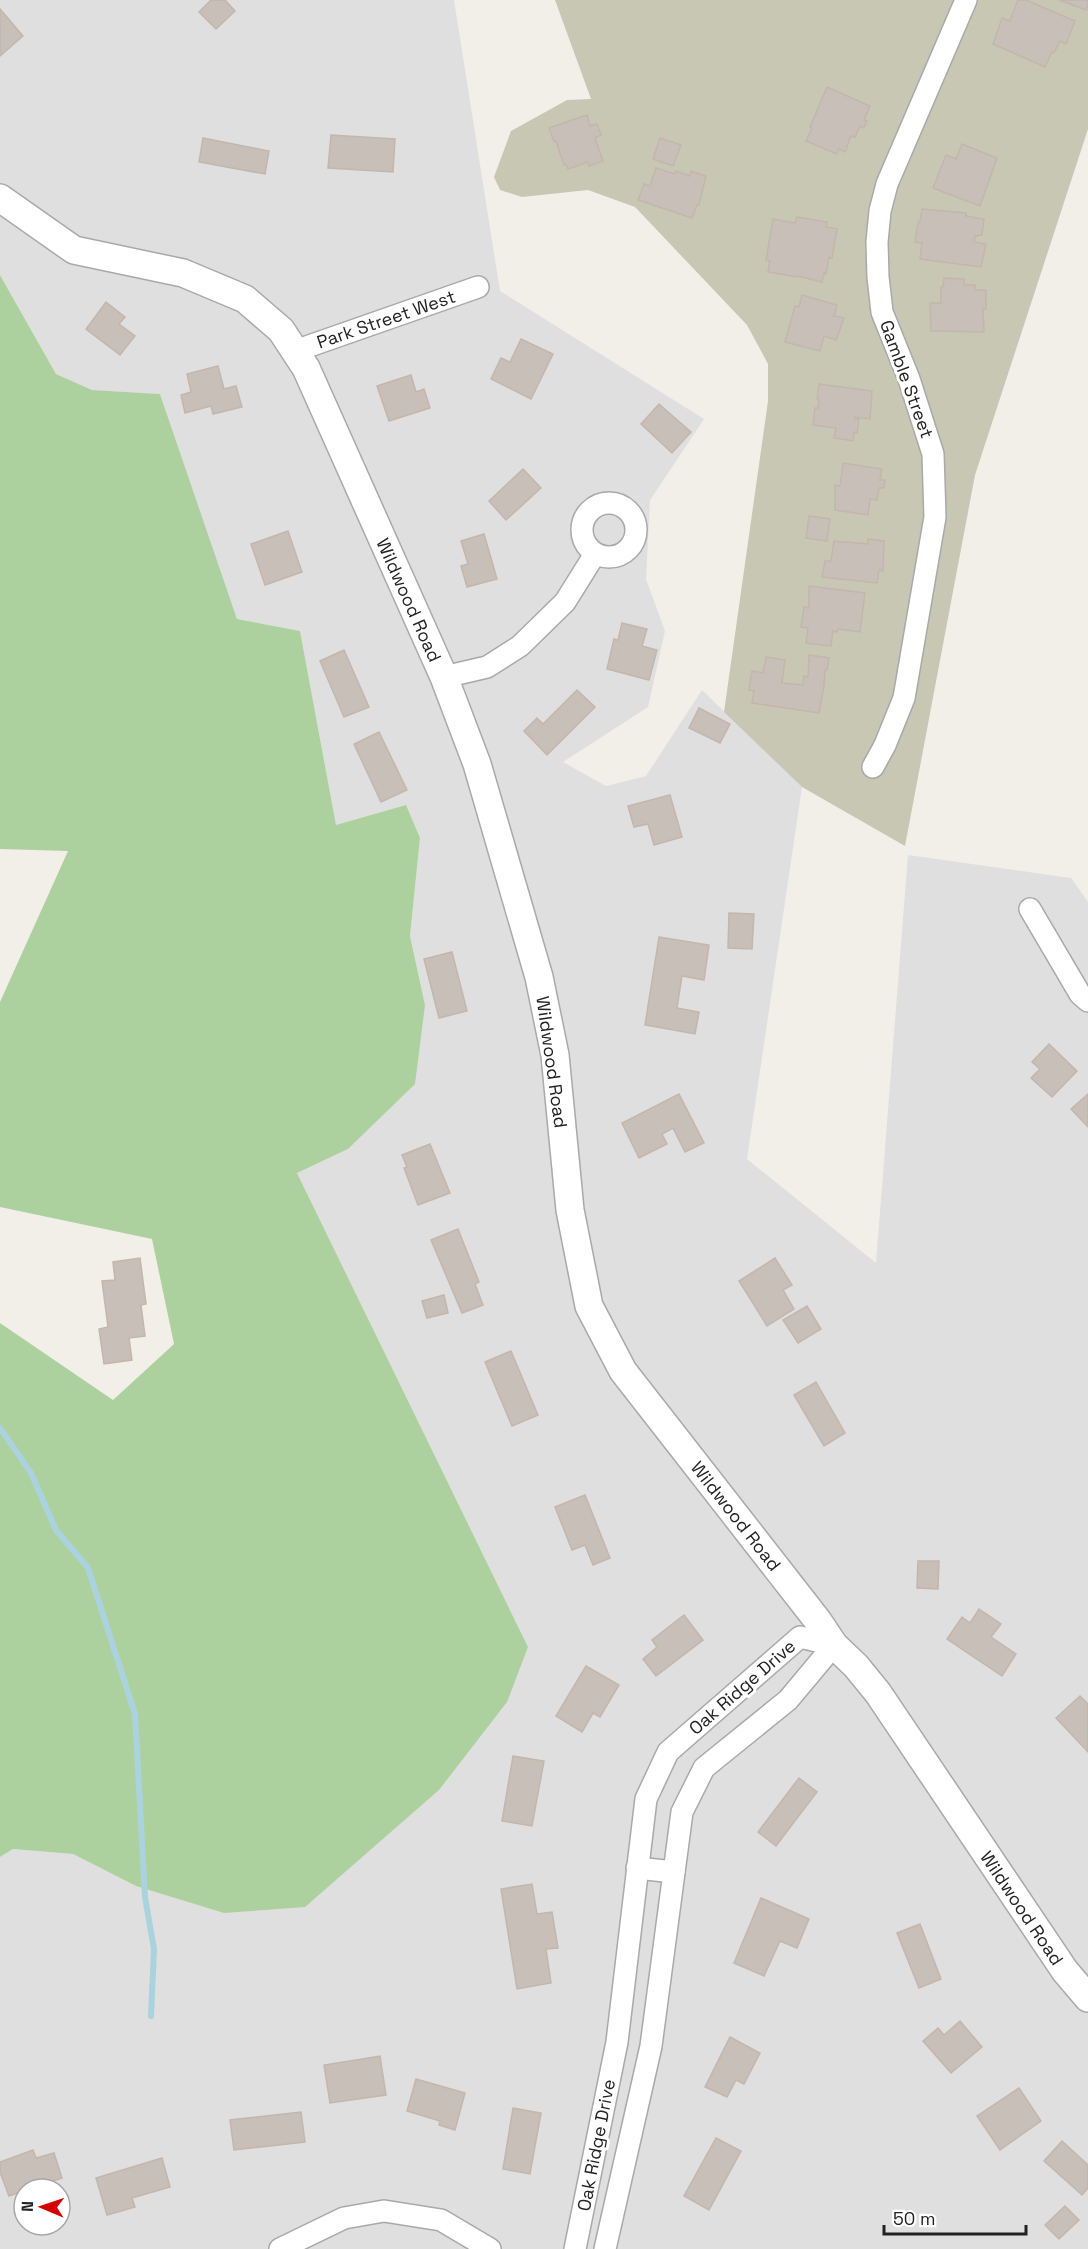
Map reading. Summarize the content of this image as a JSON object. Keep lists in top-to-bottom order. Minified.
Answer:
{"streets":{"street":["Park Street West","Gamble Street","Wildwood Road","Oak Ridge Drive"]},"crossings":[["Park Street West","Wildwood Road"],["Wildwood Road","Oak Ridge Drive"]],"scale_bar":"50 m","north":"left"}
